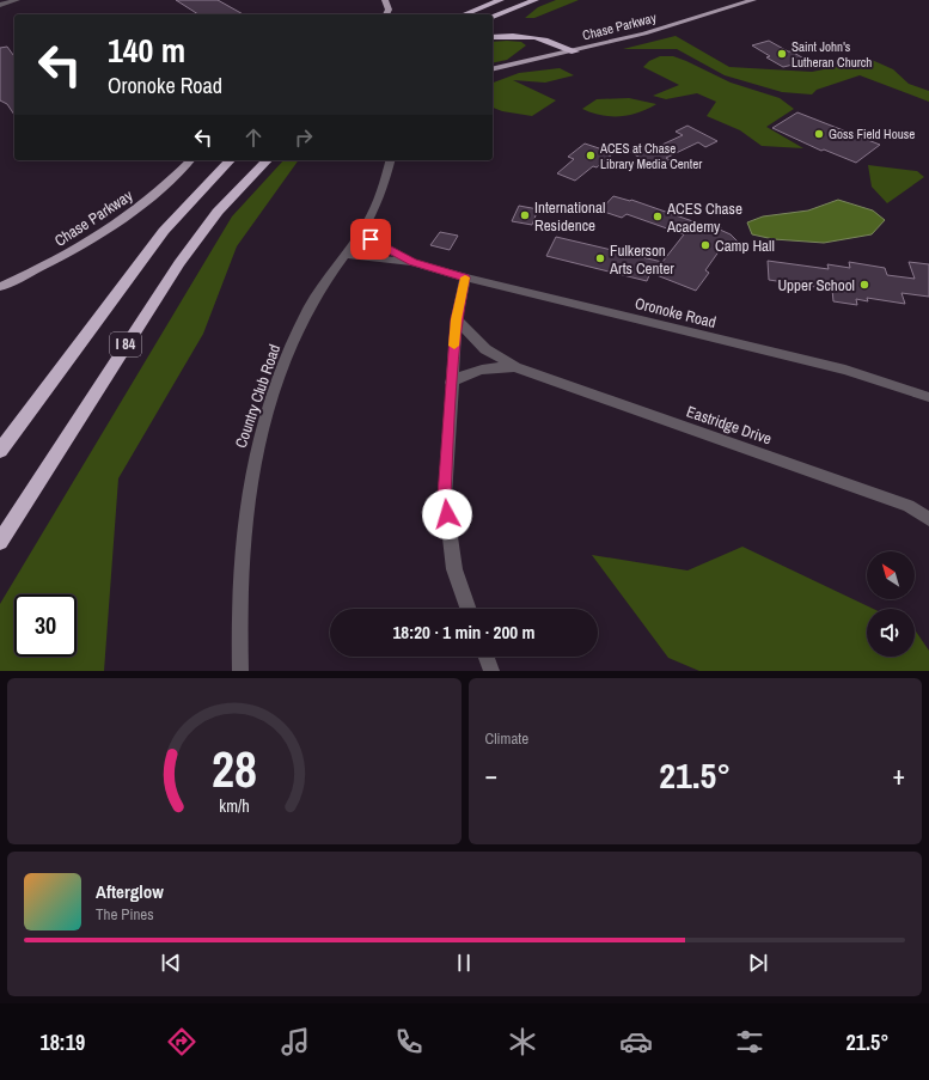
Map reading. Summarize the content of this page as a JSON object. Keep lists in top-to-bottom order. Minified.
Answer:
{"streets":{"highway":["I 84"],"main road":["Chase Parkway"],"street":["Oronoke Road","Country Club Road","Eastridge Drive"]},"crossings":[["Oronoke Road","Country Club Road"]],"places":["Saint John's Lutheran Church","Goss Field House","ACES at Chase Library Media Center","International Residence","ACES Chase Academy","Camp Hall","Fulkerson Arts Center","Upper School"],"north":"top left","page":{"turn":["140 m","Oronoke Road"],"limit":"30","trip":"18:20 · 1 min · 200 m","tile":"Climate","heat":["−","21.5°","+"],"song":["Afterglow","The Pines"],"tabs":["18:19","21.5°"],"gauge":["28","km/h"]}}
